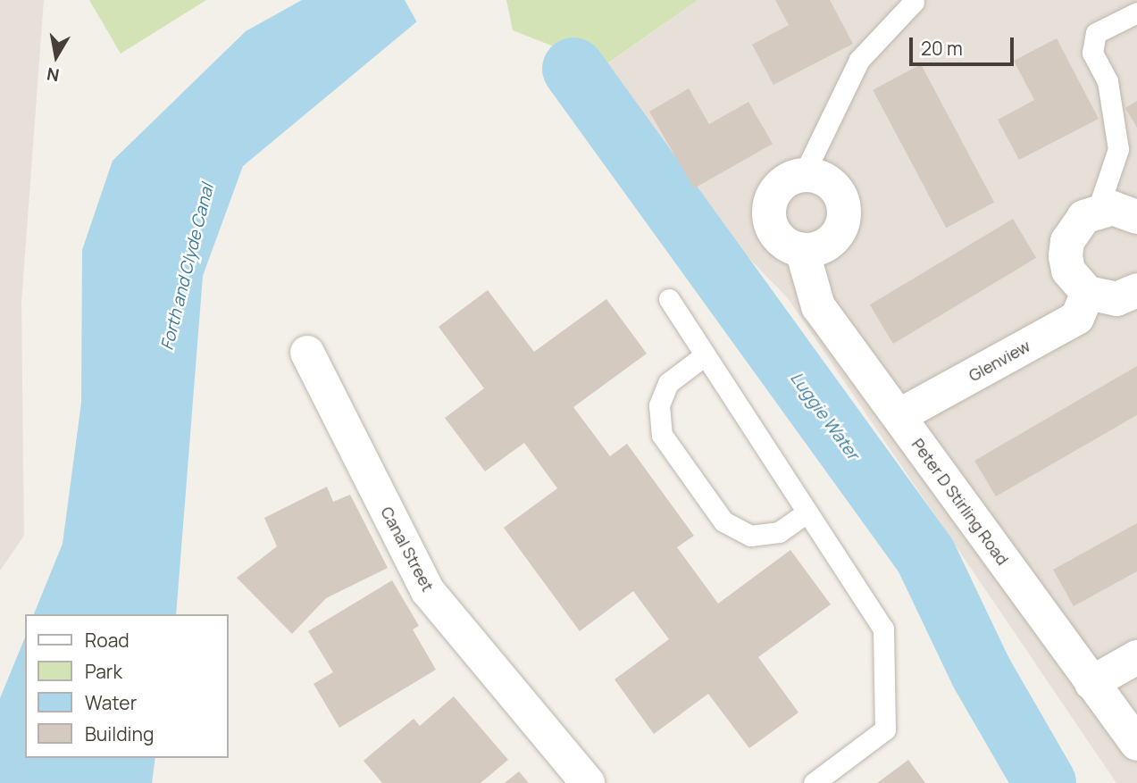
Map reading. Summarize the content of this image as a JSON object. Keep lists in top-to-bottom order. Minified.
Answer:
{"streets":{"street":["Glenview","Peter D Stirling Road","Canal Street"]},"crossings":[["Glenview","Peter D Stirling Road"]],"water":["Forth and Clyde Canal","Luggie Water"],"legend":["Road","Park","Water","Building"],"scale_bar":"20 m","north":"bottom"}
